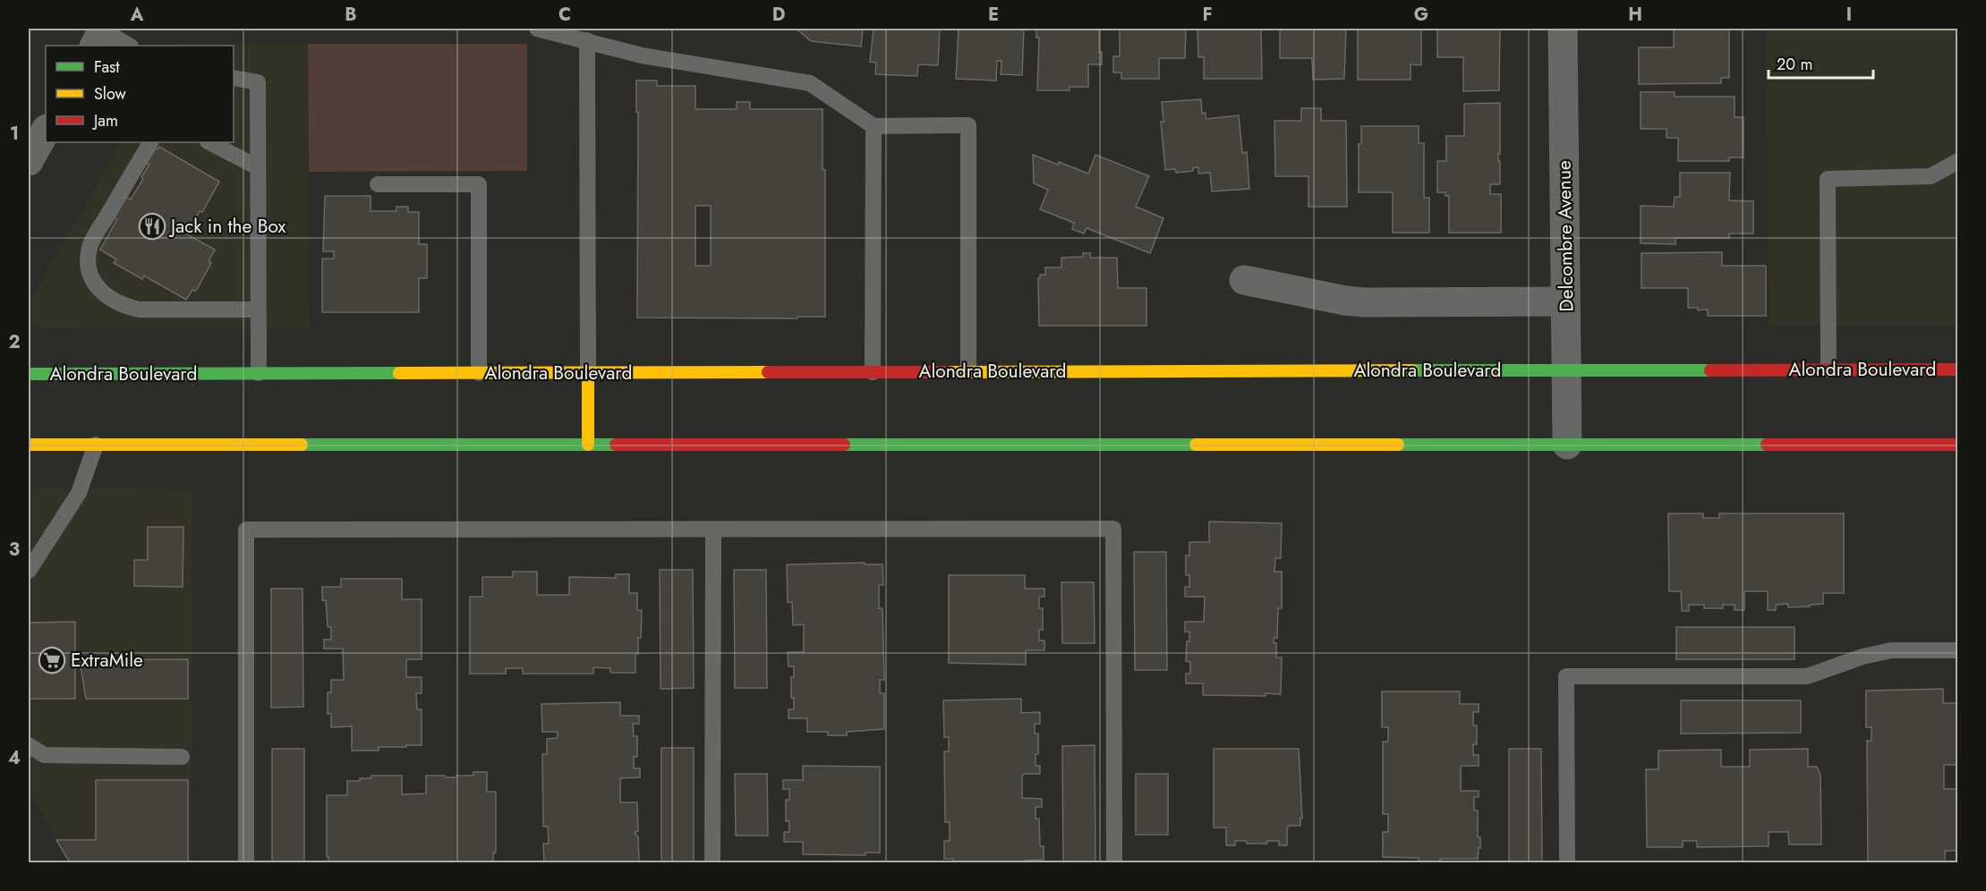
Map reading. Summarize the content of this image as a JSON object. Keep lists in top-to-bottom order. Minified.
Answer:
{"streets":{"main road":["Alondra Boulevard"],"street":["Delcombre Avenue"]},"crossings":[["Delcombre Avenue","Alondra Boulevard"]],"places":{"restaurant":["Jack in the Box"],"supermarket":["ExtraMile"]},"legend":["Fast","Slow","Jam"],"scale_bar":"20 m","grid":{"columns":["A","B","C","D","E","F","G","H","I"],"rows":["1","2","3","4"]}}
